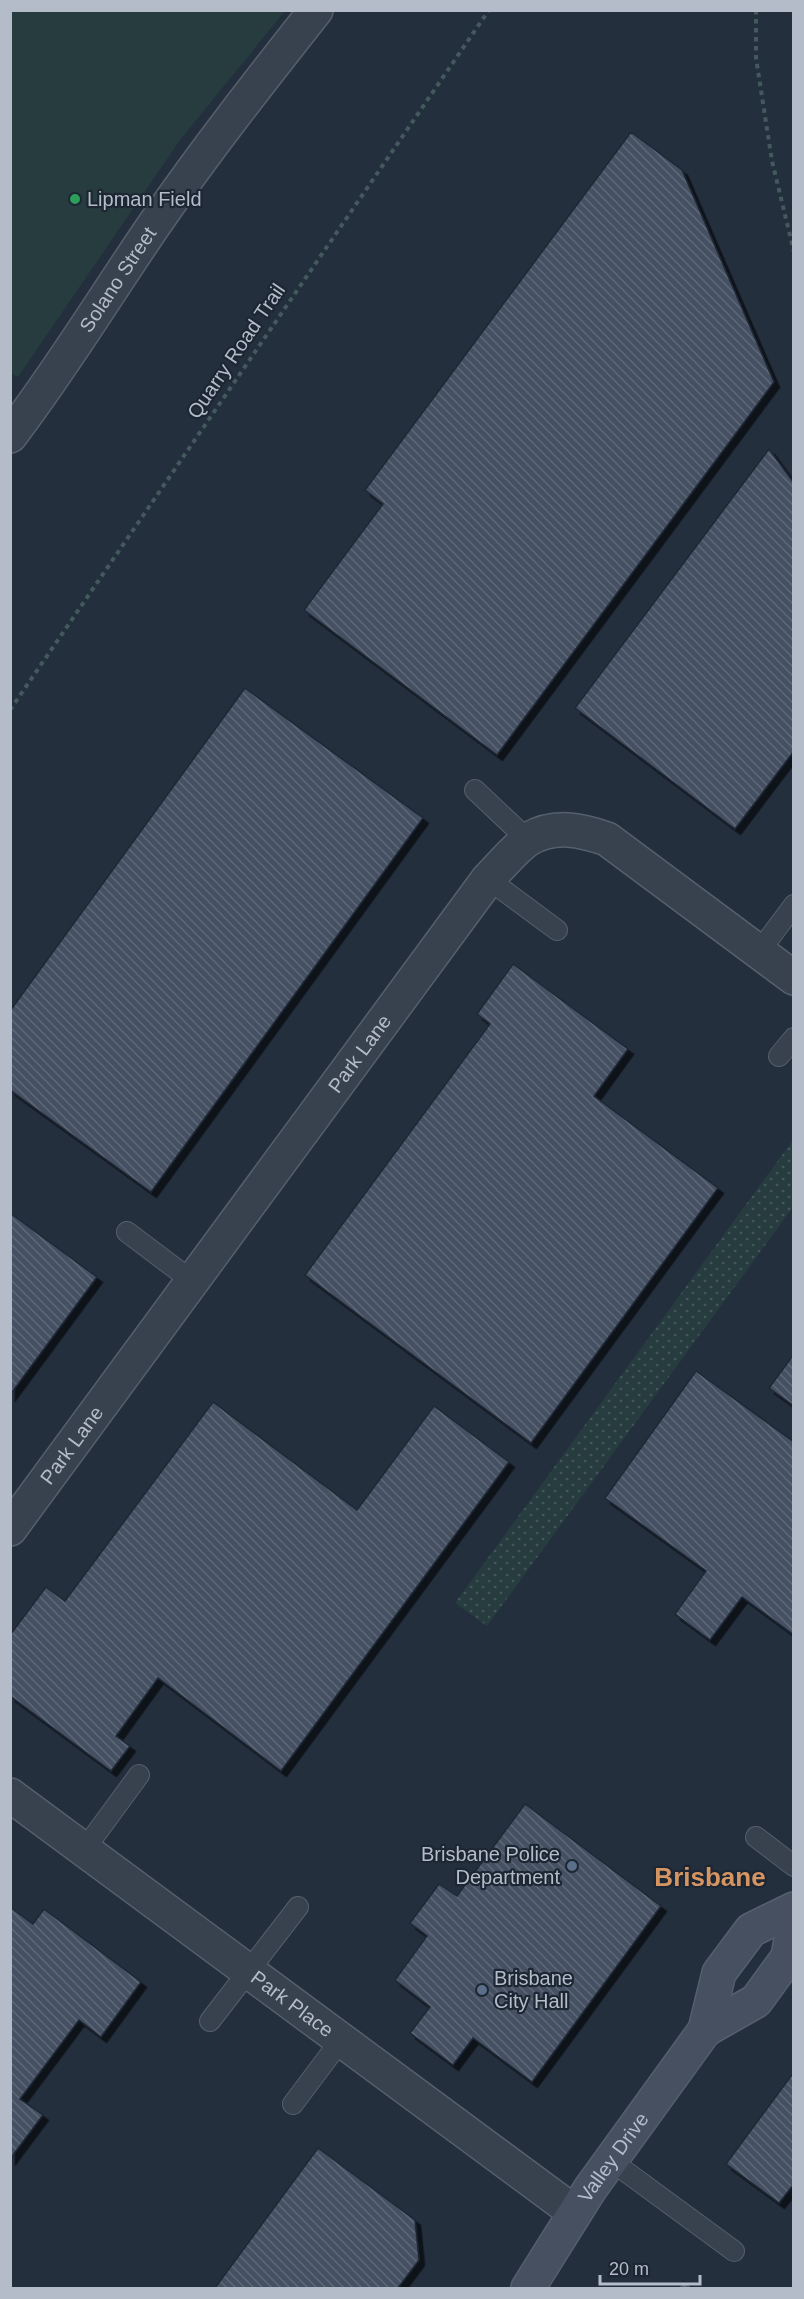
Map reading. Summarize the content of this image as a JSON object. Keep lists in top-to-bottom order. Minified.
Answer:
{"streets":{"main road":["Valley Drive"],"street":["Solano Street","Park Lane","Park Place"],"path":["Quarry Road Trail"]},"crossings":[["Park Place","Valley Drive"]],"districts":["Brisbane"],"places":["Lipman Field","Brisbane Police Department","Brisbane City Hall"],"scale_bar":"20 m"}
